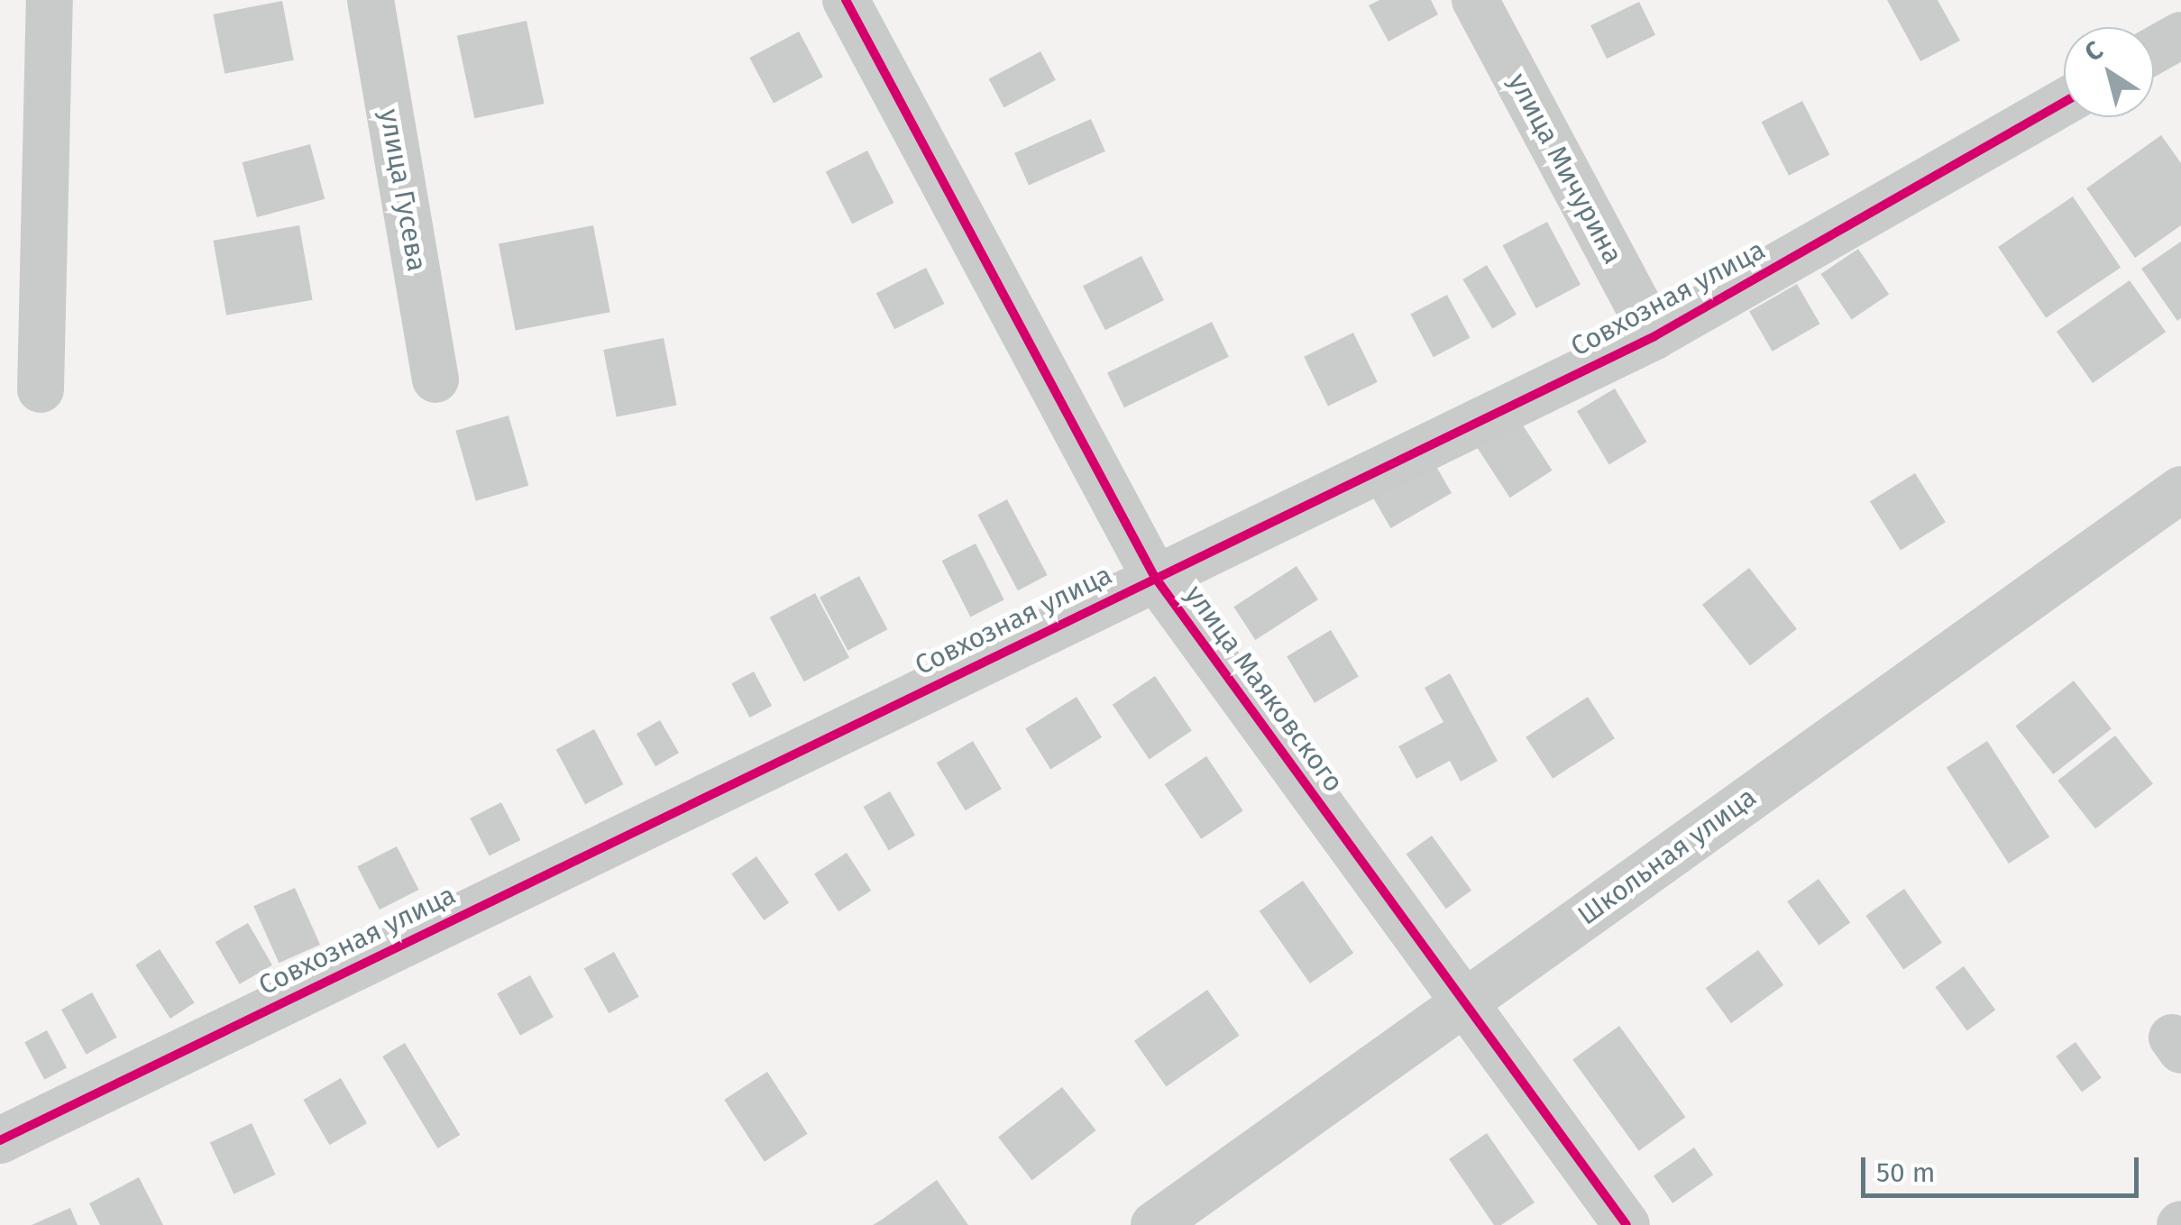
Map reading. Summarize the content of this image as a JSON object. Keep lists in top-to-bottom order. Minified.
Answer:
{"streets":{"street":["улица Мичурина","улица Гусева","Совхозная улица","улица Маяковского","Школьная улица"]},"crossings":[["улица Мичурина","Совхозная улица"],["Совхозная улица","улица Маяковского"],["улица Маяковского","Школьная улица"]],"scale_bar":"50 m","north":"top left"}
